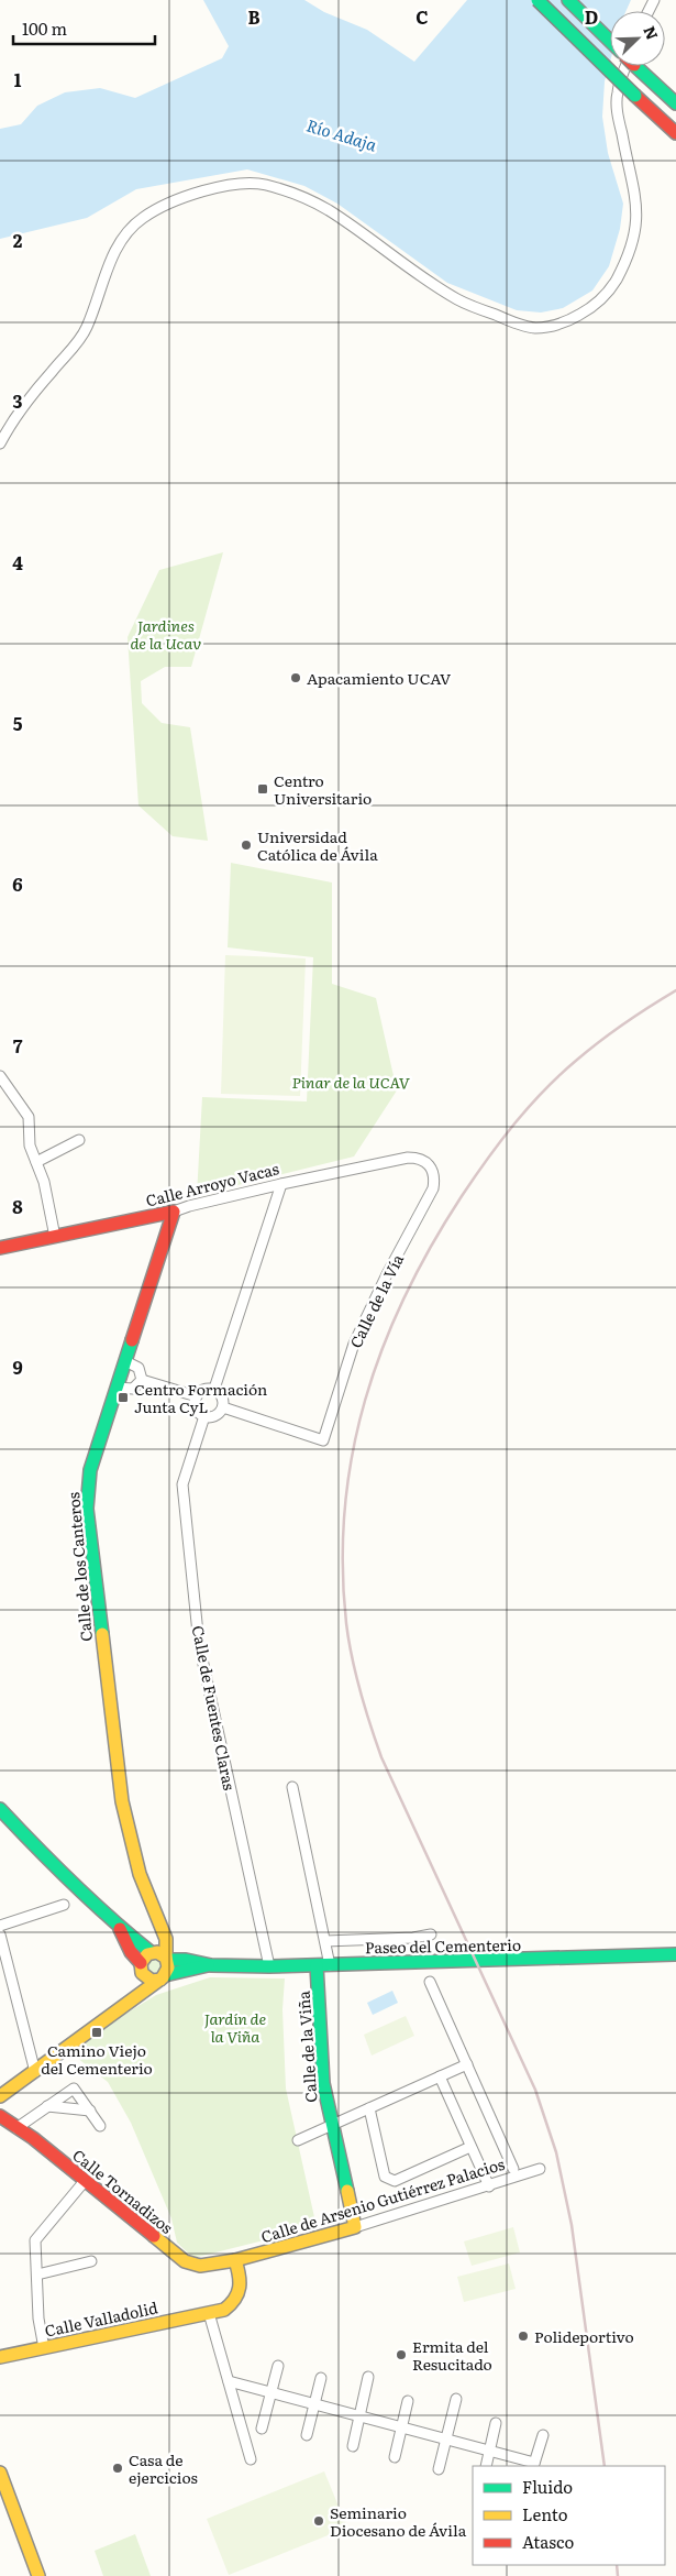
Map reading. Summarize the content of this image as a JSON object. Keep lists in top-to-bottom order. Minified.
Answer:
{"streets":{"main road":["Calle Arroyo Vacas","Calle de los Canteros","Paseo del Cementerio","Calle de la Viña","Calle Tornadizos","Calle de Arsenio Gutiérrez Palacios","Calle Valladolid"],"street":["Calle de la Vía","Calle de Fuentes Claras"]},"crossings":[["Calle Arroyo Vacas","Calle de la Vía"],["Calle Arroyo Vacas","Calle de los Canteros"],["Calle de la Vía","Calle de Fuentes Claras"],["Calle de los Canteros","Paseo del Cementerio"],["Calle de Fuentes Claras","Paseo del Cementerio"],["Paseo del Cementerio","Calle de la Viña"],["Calle de la Viña","Calle de Arsenio Gutiérrez Palacios"],["Calle Tornadizos","Calle de Arsenio Gutiérrez Palacios"],["Calle Tornadizos","Calle Valladolid"],["Calle de Arsenio Gutiérrez Palacios","Calle Valladolid"]],"water":["Río Adaja"],"parks":["Jardines de la Ucav","Pinar de la UCAV","Jardín de la Viña"],"places":{"other":["Apacamiento UCAV","Universidad Católica de Ávila","Polideportivo","Ermita del Resucitado","Casa de ejercicios","Seminario Diocesano de Ávila"],"transit":["Centro Universitario","Centro Formación Junta CyL","Camino Viejo del Cementerio"]},"legend":["Fluido","Lento","Atasco"],"scale_bar":"100 m","north":"top right","grid":{"columns":["B","C","D"],"rows":["1","2","3","4","5","6","7","8","9"]}}
